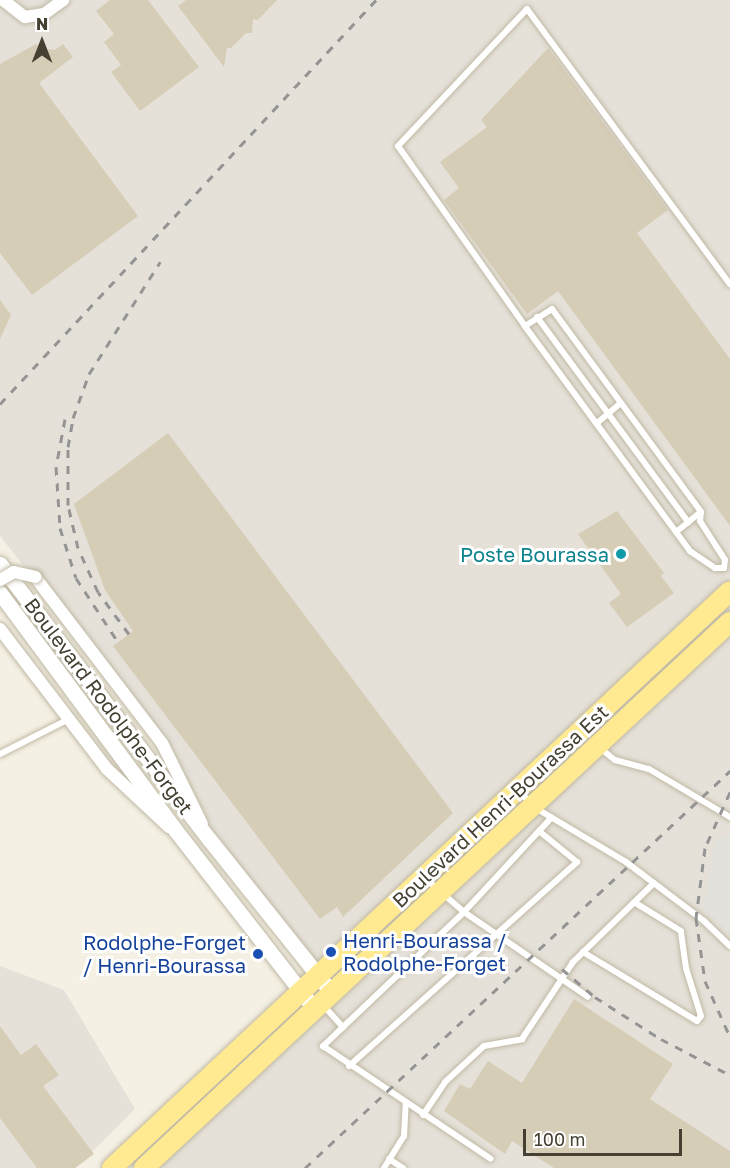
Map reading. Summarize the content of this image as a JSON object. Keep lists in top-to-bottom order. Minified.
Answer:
{"streets":{"main road":["Boulevard Henri-Bourassa Est"],"street":["Boulevard Rodolphe-Forget"]},"crossings":[["Boulevard Rodolphe-Forget","Boulevard Henri-Bourassa Est"]],"places":["Poste Bourassa","Henri-Bourassa / Rodolphe-Forget","Rodolphe-Forget / Henri-Bourassa"],"scale_bar":"100 m","north":"top"}
